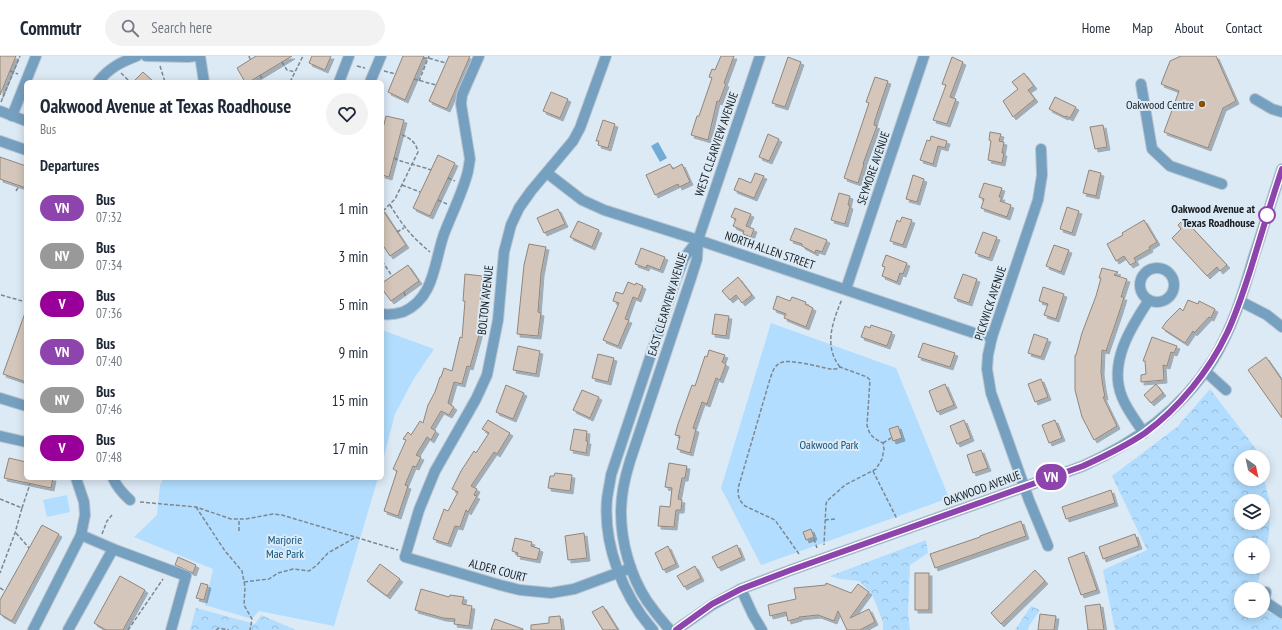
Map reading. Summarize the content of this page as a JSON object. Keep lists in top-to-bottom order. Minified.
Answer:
{"streets":{"street":["WEST CLEARVIEW AVENUE","SEYMORE AVENUE","NORTH ALLEN STREET","BOLTON AVENUE","PICKWICK AVENUE","EAST CLEARVIEW AVENUE","OAKWOOD AVENUE","ALDER COURT"]},"crossings":[["WEST CLEARVIEW AVENUE","NORTH ALLEN STREET"],["WEST CLEARVIEW AVENUE","EAST CLEARVIEW AVENUE"],["SEYMORE AVENUE","NORTH ALLEN STREET"],["NORTH ALLEN STREET","BOLTON AVENUE"],["NORTH ALLEN STREET","PICKWICK AVENUE"],["NORTH ALLEN STREET","EAST CLEARVIEW AVENUE"],["BOLTON AVENUE","ALDER COURT"],["PICKWICK AVENUE","OAKWOOD AVENUE"],["EAST CLEARVIEW AVENUE","ALDER COURT"]],"parks":["Oakwood Park","Marjorie Mae Park"],"places":["Oakwood Centre","Oakwood Avenue at Texas Roadhouse"],"lines":["bus line VN"],"north":"bottom right","page":{"header":"Commutr","search":"Search here","nav":["Home","Map","About","Contact"],"on_map":"VN","heading":[["Oakwood Avenue at Texas Roadhouse","Bus"],"Departures"],"list":[{"mark":"VN","name":"Bus","note":"07:32","value":"1 min"},{"mark":"NV","name":"Bus","note":"07:34","value":"3 min"},{"mark":"V","name":"Bus","note":"07:36","value":"5 min"},{"mark":"VN","name":"Bus","note":"07:40","value":"9 min"},{"mark":"NV","name":"Bus","note":"07:46","value":"15 min"},{"mark":"V","name":"Bus","note":"07:48","value":"17 min"}],"map_buttons":["+","−"]}}
